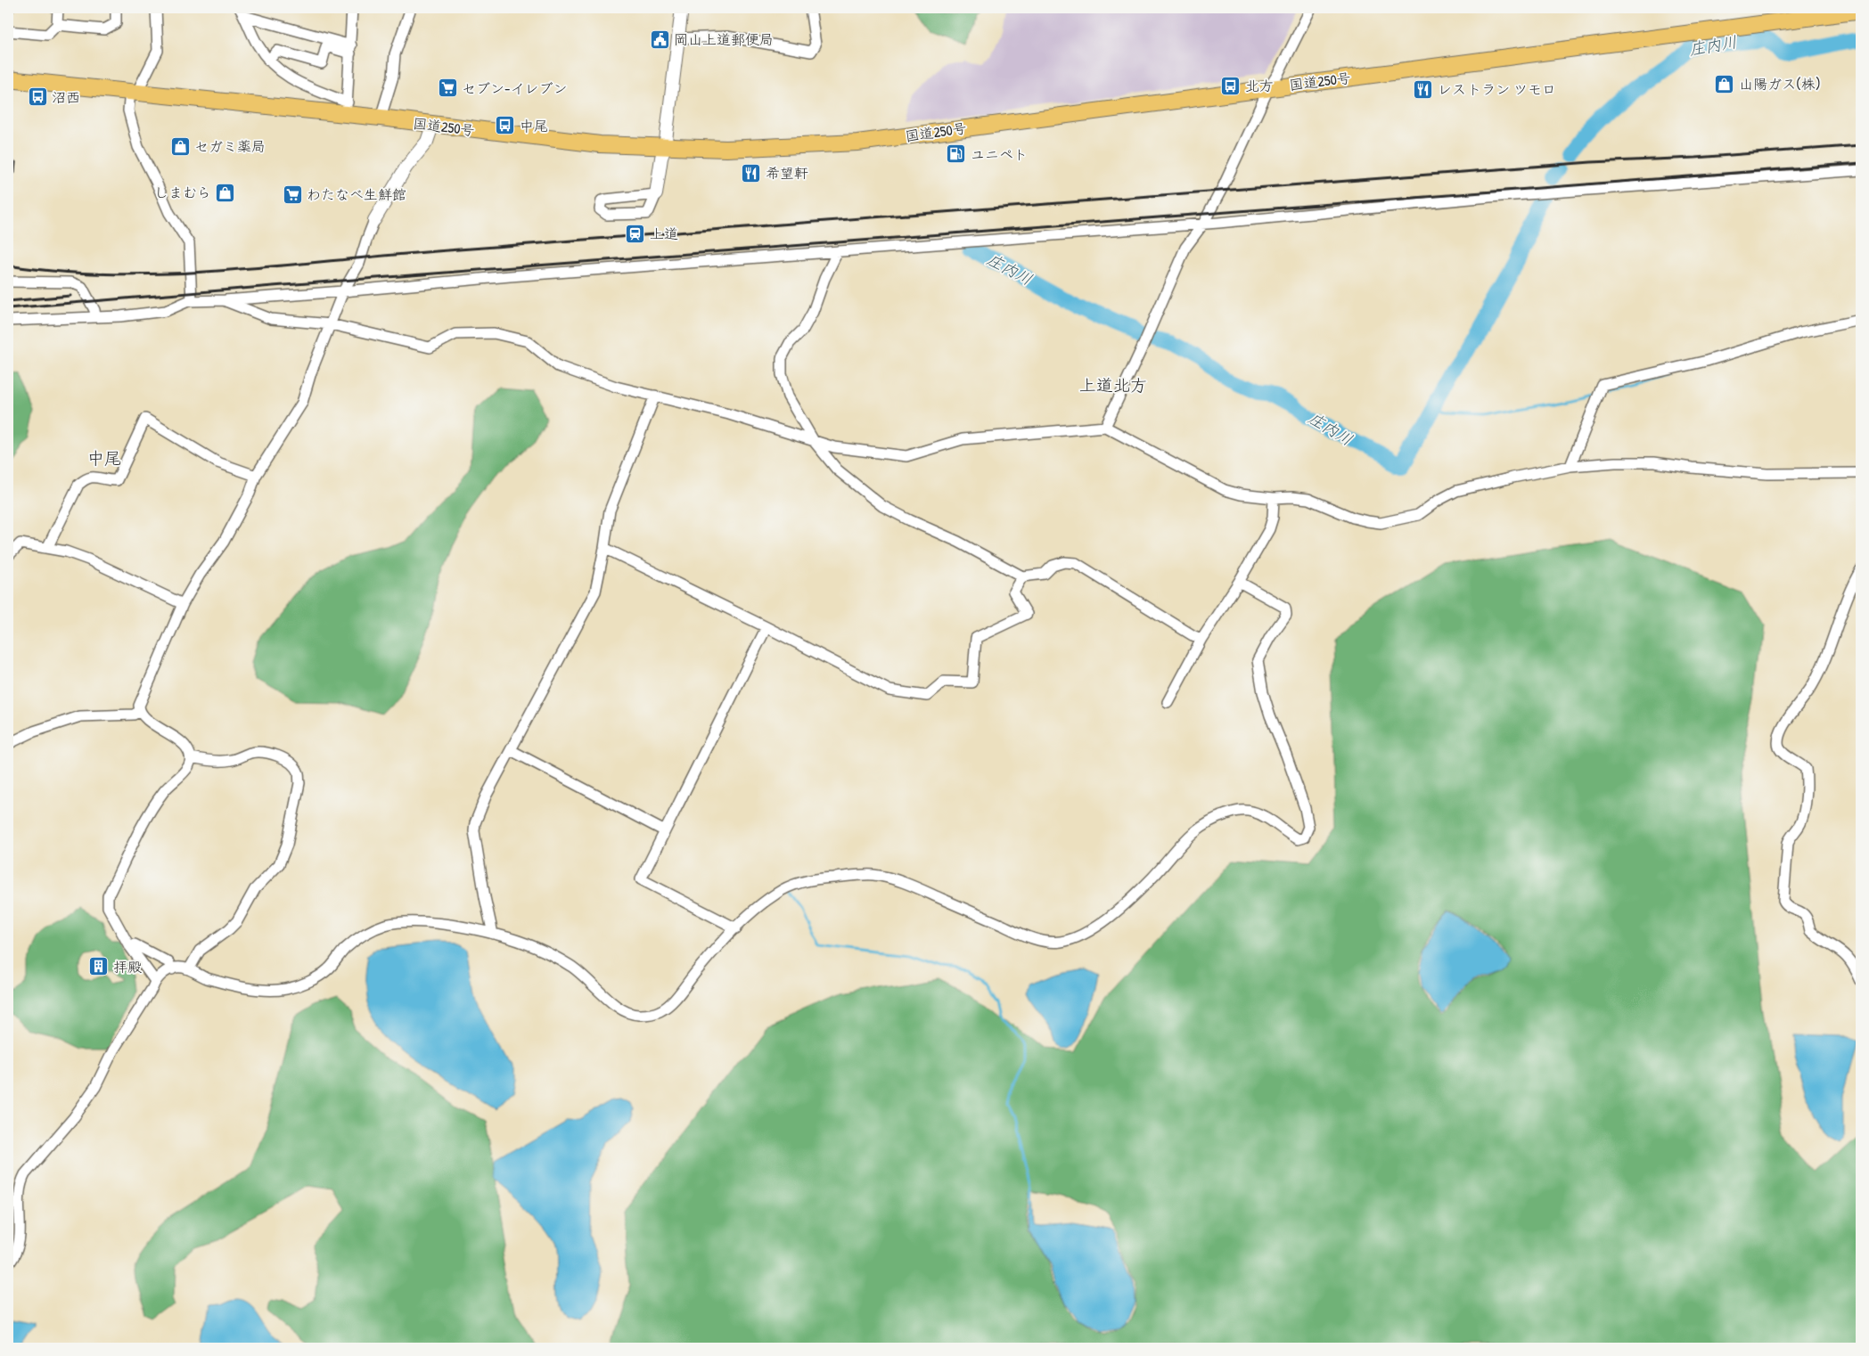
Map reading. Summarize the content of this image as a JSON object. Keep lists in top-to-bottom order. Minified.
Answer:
{"streets":{"highway":["国道250号"]},"districts":["上道北方","中尾"],"water":["庄内川"],"places":{"public building":["岡山上道郵便局"],"shop":["山陽ガス(株)","セガミ薬局","しまむら"],"bus stop":["北方","沼西","中尾"],"supermarket":["セブン-イレブン","わたなべ生鮮館"],"restaurant":["レストラン ツモロ","希望軒"],"fuel station":["ユニペト"],"station":["上道"],"building":["拝殿"]}}
